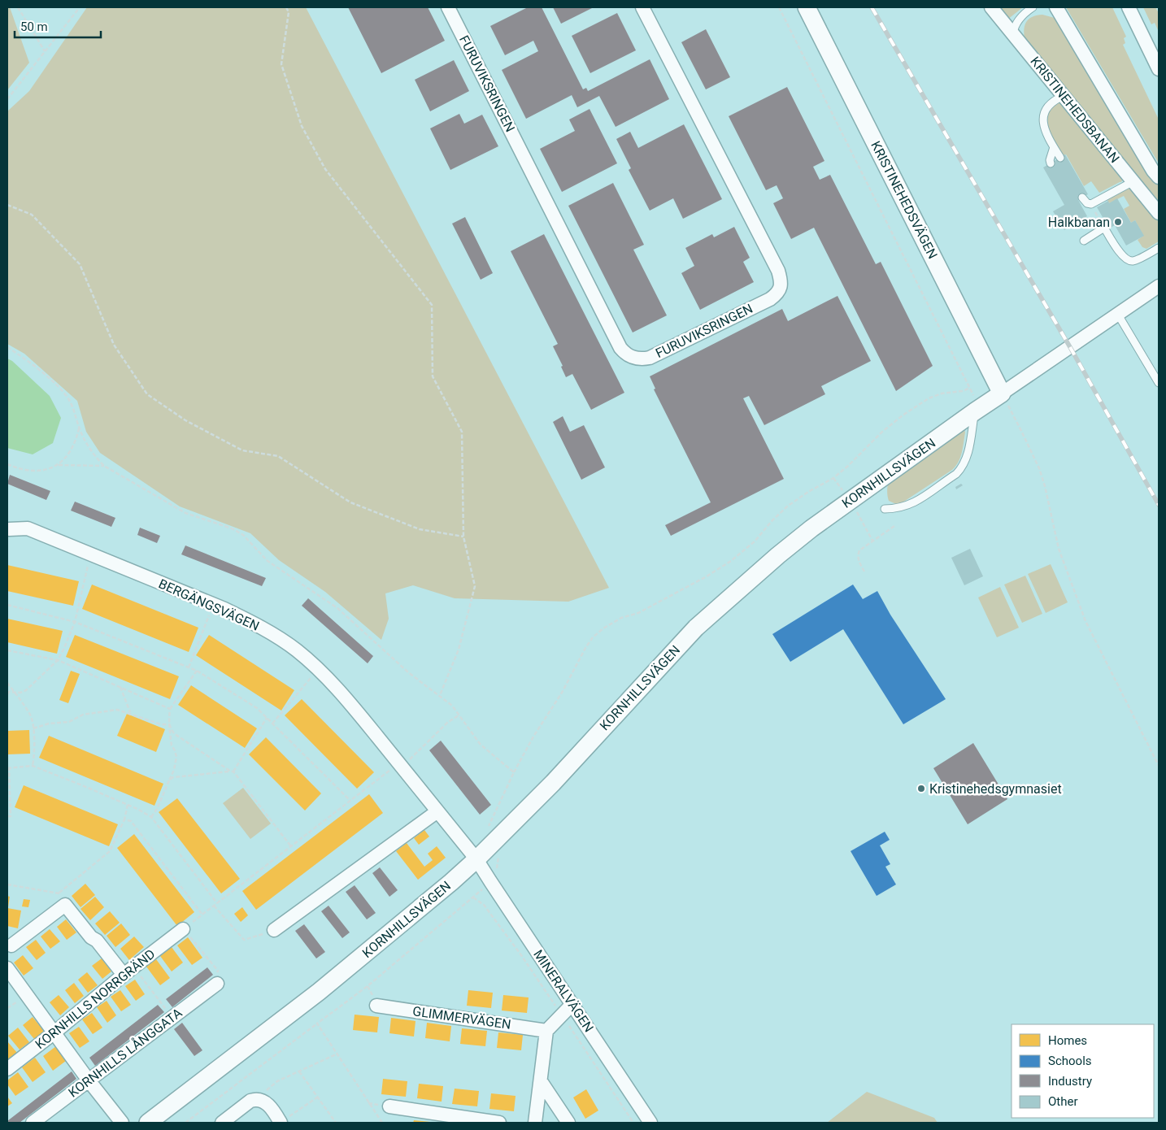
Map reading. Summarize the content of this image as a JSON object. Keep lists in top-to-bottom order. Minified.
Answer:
{"streets":{"street":["FURUVIKSRINGEN","KRISTINEHEDSBANAN","KRISTINEHEDSVÄGEN","KORNHILLSVÄGEN","BERGÄNGSVÄGEN","MINERALVÄGEN","KORNHILLS NORRGRÄND","GLIMMERVÄGEN","KORNHILLS LÅNGGATA"]},"crossings":[["KRISTINEHEDSVÄGEN","KORNHILLSVÄGEN"],["KORNHILLSVÄGEN","BERGÄNGSVÄGEN"],["KORNHILLSVÄGEN","MINERALVÄGEN"],["BERGÄNGSVÄGEN","MINERALVÄGEN"]],"places":["Halkbanan","Kristinehedsgymnasiet"],"legend":["Homes","Schools","Industry","Other"],"scale_bar":"50 m"}
